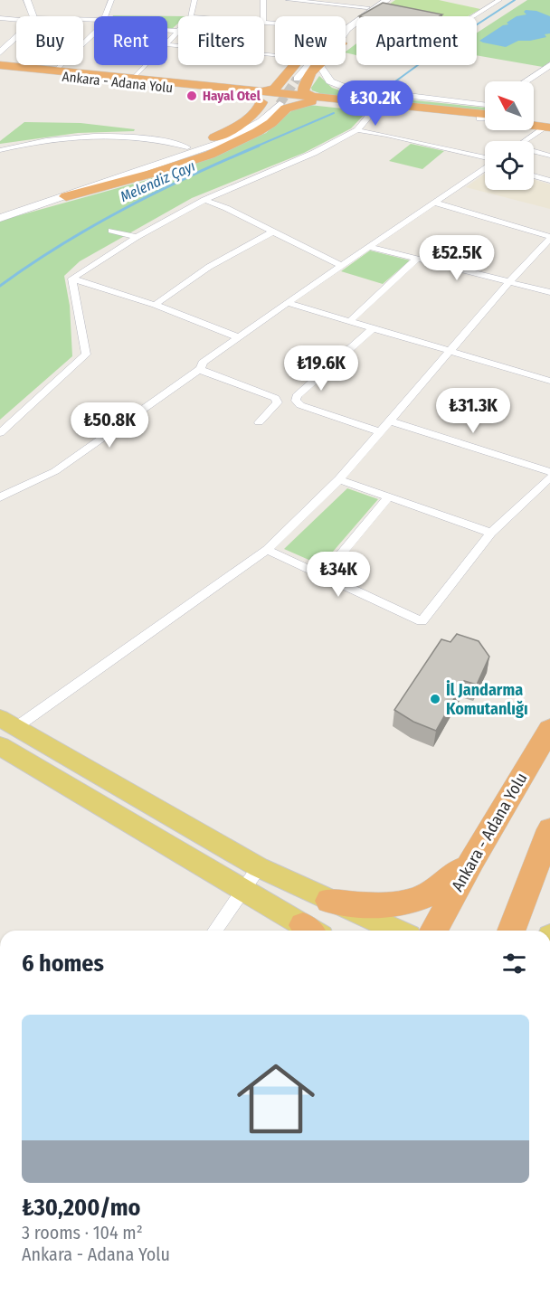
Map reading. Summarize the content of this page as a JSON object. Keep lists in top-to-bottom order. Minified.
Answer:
{"streets":{"highway":["Ankara - Adana Yolu"]},"water":["Melendiz Çayı"],"places":["Hayal Otel","İl Jandarma Komutanlığı"],"north":"top left","page":{"chip":["Buy","Rent","Filters","New","Apartment"],"price":["₺30.2K","₺52.5K","₺19.6K","₺31.3K","₺50.8K","₺34K"],"heading":"6 homes","list":[{"name":"₺30,200/mo","note":"3 rooms · 104 m² · Ankara - Adana Yolu"}]}}
